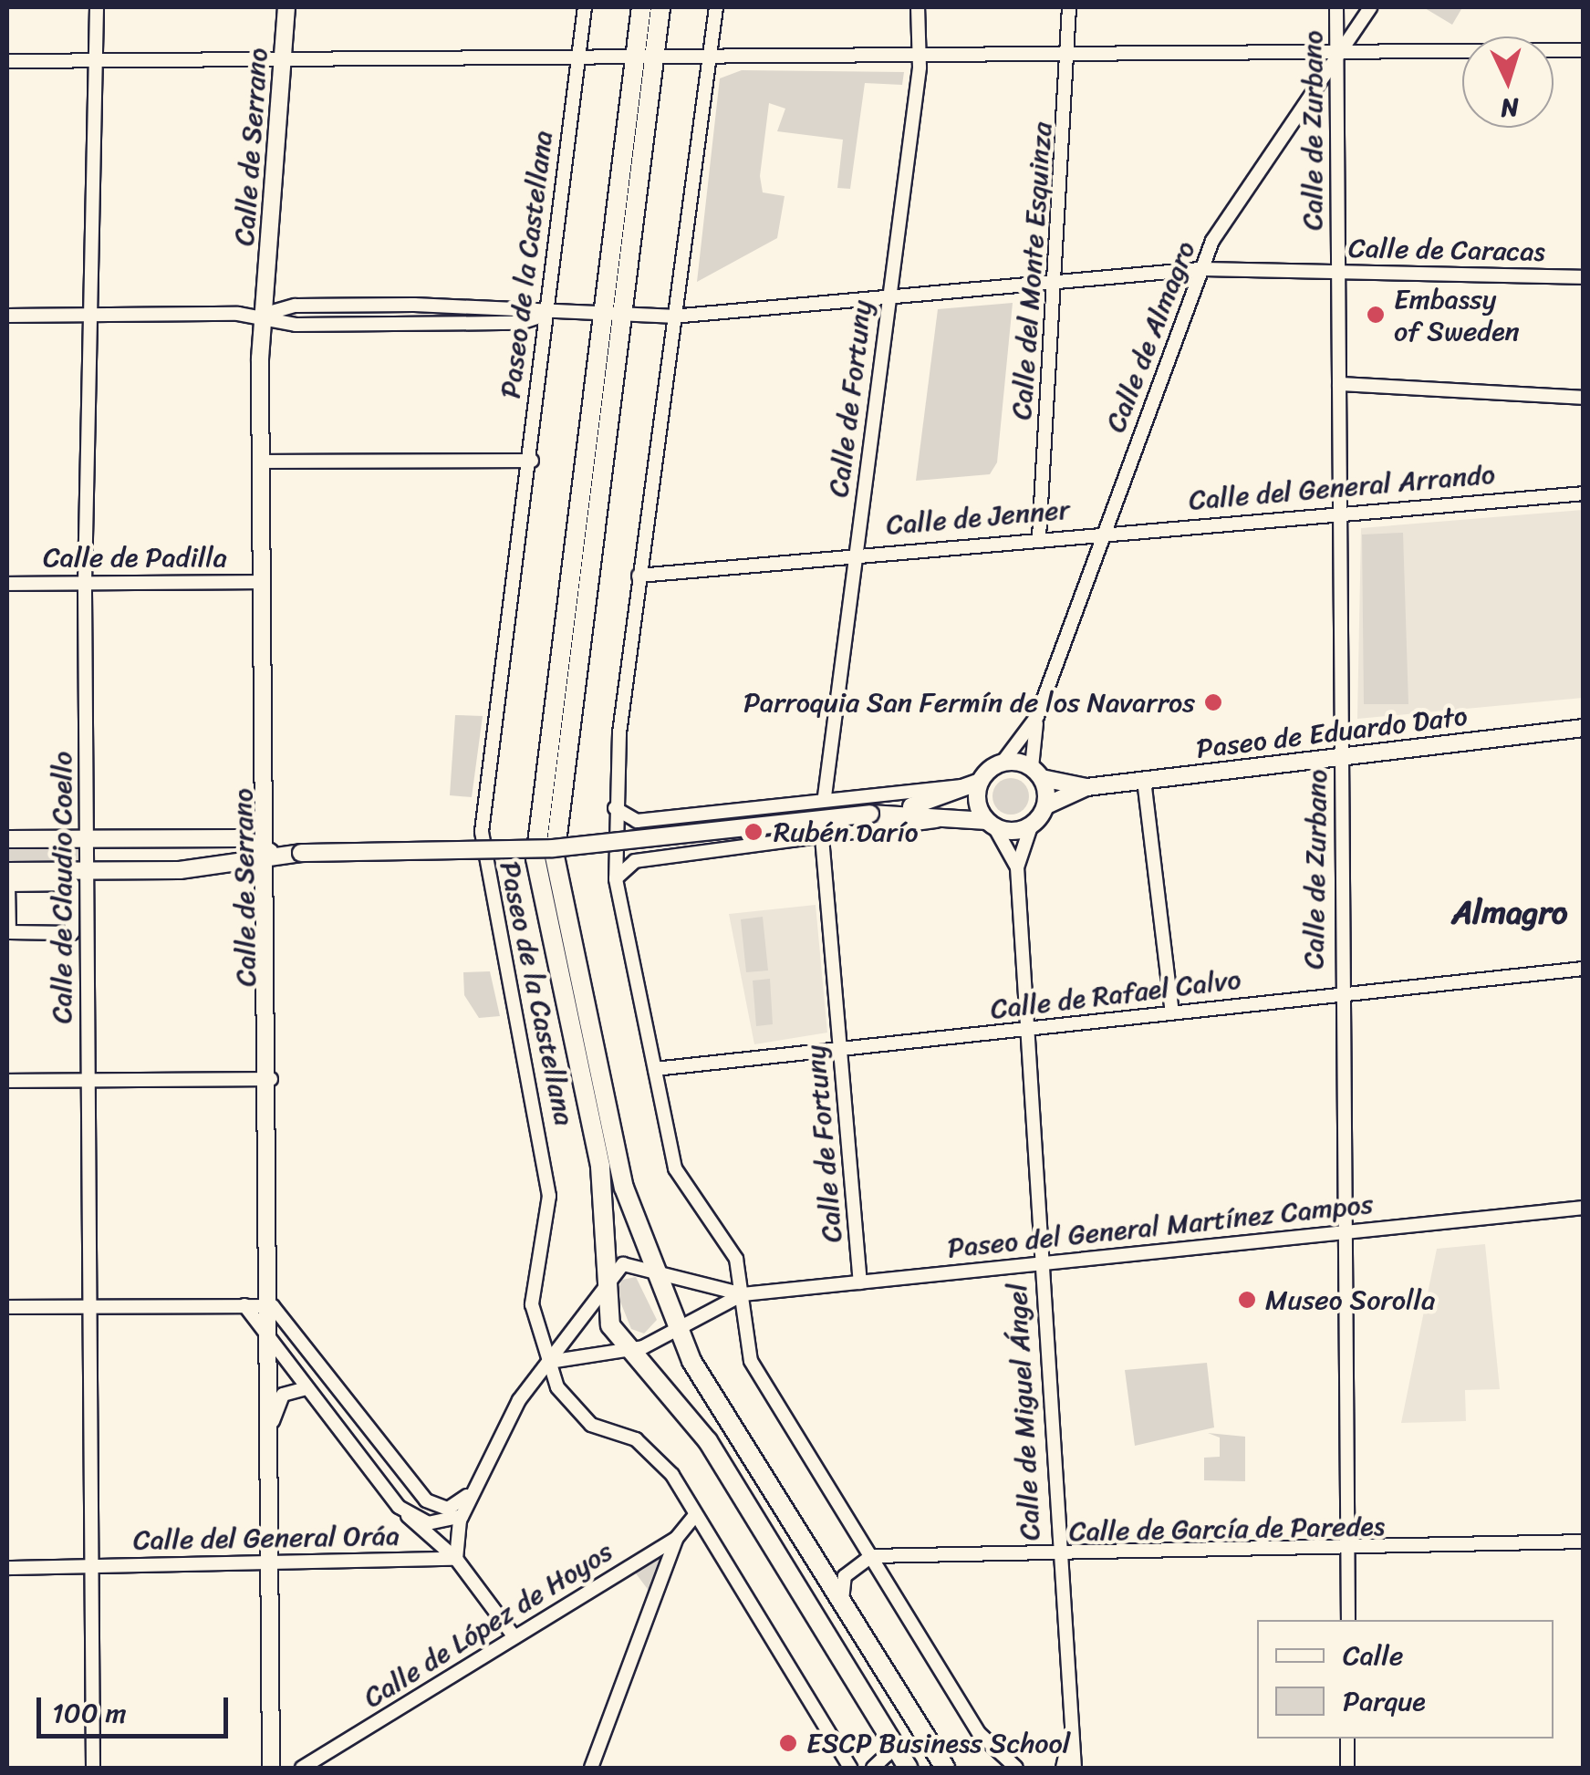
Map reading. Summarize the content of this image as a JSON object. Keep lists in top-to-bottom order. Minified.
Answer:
{"streets":{"highway":["Paseo de la Castellana"],"main road":["Calle de Serrano","Paseo de Eduardo Dato"],"street":["Calle de Zurbano","Calle de Caracas","Calle del Monte Esquinza","Calle de Almagro","Calle de Fortuny","Calle del General Arrando","Calle de Jenner","Calle de Padilla","Calle de Claudio Coello","Calle de Rafael Calvo","Paseo del General Martínez Campos","Calle de Miguel Ángel","Calle de García de Paredes","Calle del General Oráa","Calle de López de Hoyos"]},"crossings":[["Calle de Zurbano","Calle de Caracas"],["Calle de Zurbano","Calle de Almagro"],["Calle de Zurbano","Calle del General Arrando"],["Calle de Zurbano","Paseo de Eduardo Dato"],["Calle de Zurbano","Calle de Rafael Calvo"],["Calle de Zurbano","Paseo del General Martínez Campos"],["Calle de Zurbano","Calle de García de Paredes"],["Calle de Serrano","Calle de Caracas"],["Calle de Serrano","Calle de Padilla"],["Calle de Serrano","Calle del General Oráa"],["Calle de Caracas","Paseo de la Castellana"],["Calle de Caracas","Calle del Monte Esquinza"],["Calle de Caracas","Calle de Almagro"],["Calle de Caracas","Calle de Fortuny"],["Calle de Caracas","Calle de Claudio Coello"],["Paseo de la Castellana","Calle de López de Hoyos"],["Calle del Monte Esquinza","Calle de Jenner"],["Calle de Almagro","Calle del General Arrando"],["Calle de Almagro","Calle de Jenner"],["Calle de Almagro","Paseo de Eduardo Dato"],["Calle de Almagro","Calle de Miguel Ángel"],["Calle de Fortuny","Calle de Jenner"],["Calle de Fortuny","Calle de Rafael Calvo"],["Calle de Fortuny","Paseo del General Martínez Campos"],["Calle del General Arrando","Calle de Jenner"],["Calle de Padilla","Calle de Claudio Coello"],["Paseo de Eduardo Dato","Calle de Miguel Ángel"],["Calle de Claudio Coello","Calle del General Oráa"],["Calle de Rafael Calvo","Calle de Miguel Ángel"],["Paseo del General Martínez Campos","Calle de Miguel Ángel"],["Calle de Miguel Ángel","Calle de García de Paredes"]],"districts":["Almagro"],"places":["Embassy of Sweden","Parroquia San Fermín de los Navarros","Rubén Darío","Museo Sorolla","ESCP Business School"],"legend":["Calle","Parque"],"scale_bar":"100 m","north":"bottom"}
